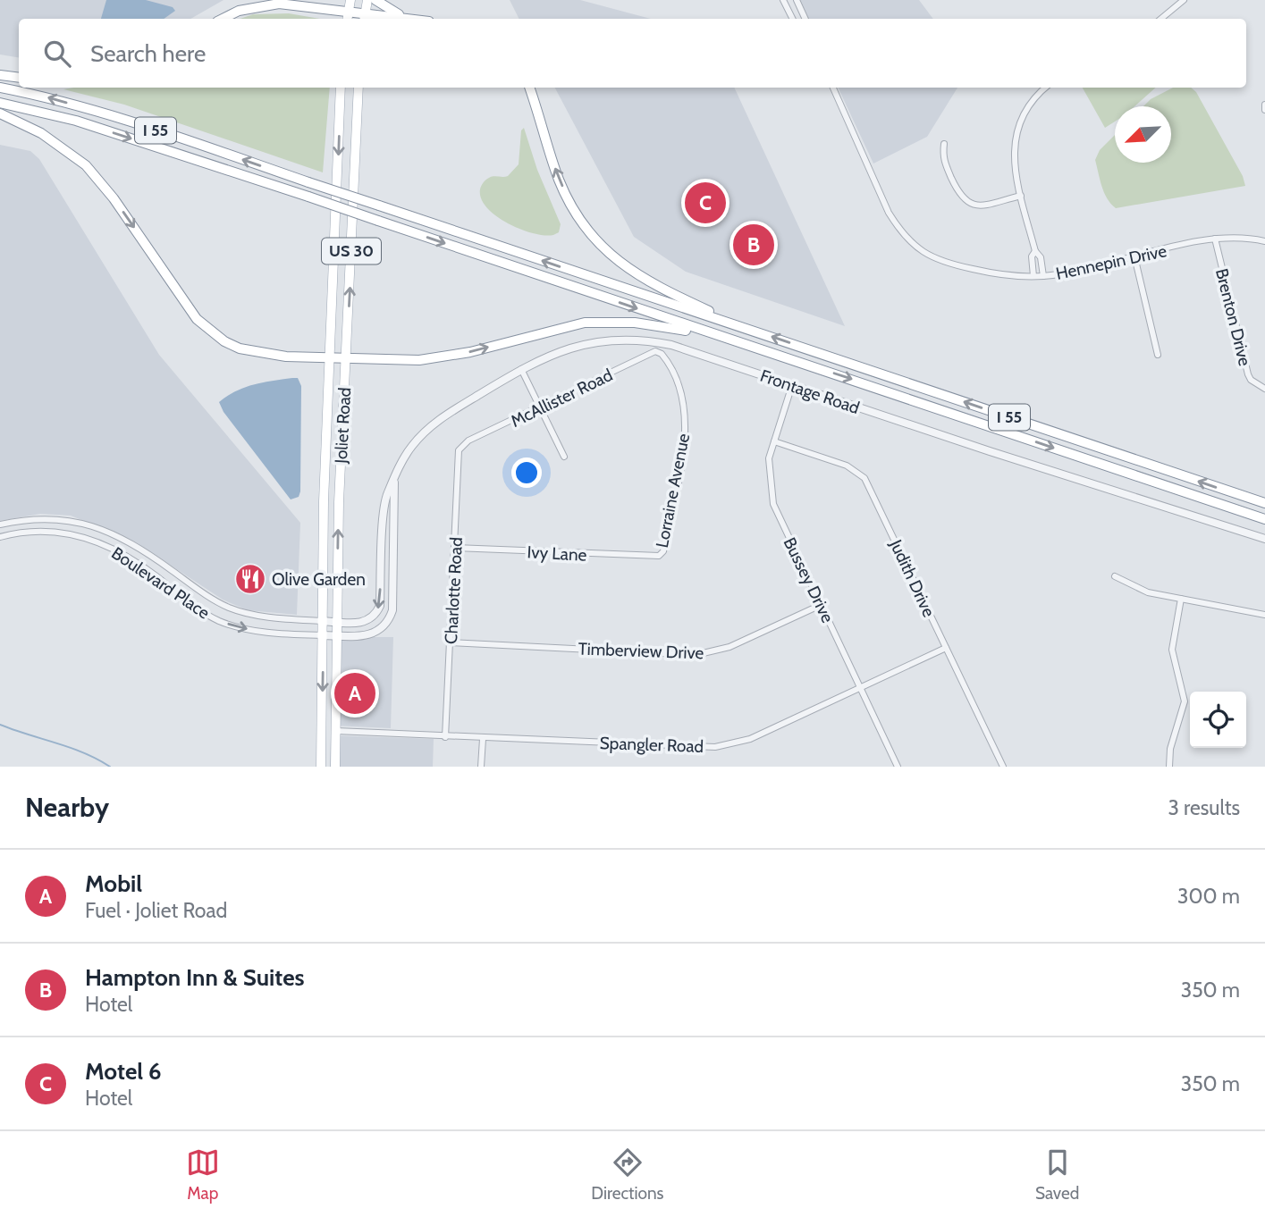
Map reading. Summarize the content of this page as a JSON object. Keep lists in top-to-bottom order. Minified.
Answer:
{"streets":{"highway":["I 55"],"main road":["US 30","Joliet Road"],"street":["Hennepin Drive","Brenton Drive","Frontage Road","McAllister Road","Lorraine Avenue","Ivy Lane","Judith Drive","Bussey Drive","Boulevard Place","Charlotte Road","Timberview Drive","Spangler Road"]},"crossings":[["Hennepin Drive","Brenton Drive"],["Frontage Road","Joliet Road"],["Frontage Road","Bussey Drive"],["Frontage Road","Boulevard Place"],["McAllister Road","Lorraine Avenue"],["McAllister Road","Charlotte Road"],["Joliet Road","Boulevard Place"],["Joliet Road","Spangler Road"],["Lorraine Avenue","Ivy Lane"],["Ivy Lane","Charlotte Road"],["Judith Drive","Bussey Drive"],["Judith Drive","Spangler Road"],["Bussey Drive","Timberview Drive"],["Bussey Drive","Spangler Road"],["Charlotte Road","Timberview Drive"],["Charlotte Road","Spangler Road"]],"places":{"restaurant":["Olive Garden"]},"north":"bottom left","page":{"search":"Search here","pins":["C","B","A"],"heading":["Nearby","3 results"],"list":[{"mark":"A","name":"Mobil","note":"Fuel · Joliet Road","value":"300 m"},{"mark":"B","name":"Hampton Inn & Suites","note":"Hotel","value":"350 m"},{"mark":"C","name":"Motel 6","note":"Hotel","value":"350 m"}],"nav":["Map","Directions","Saved"]}}
